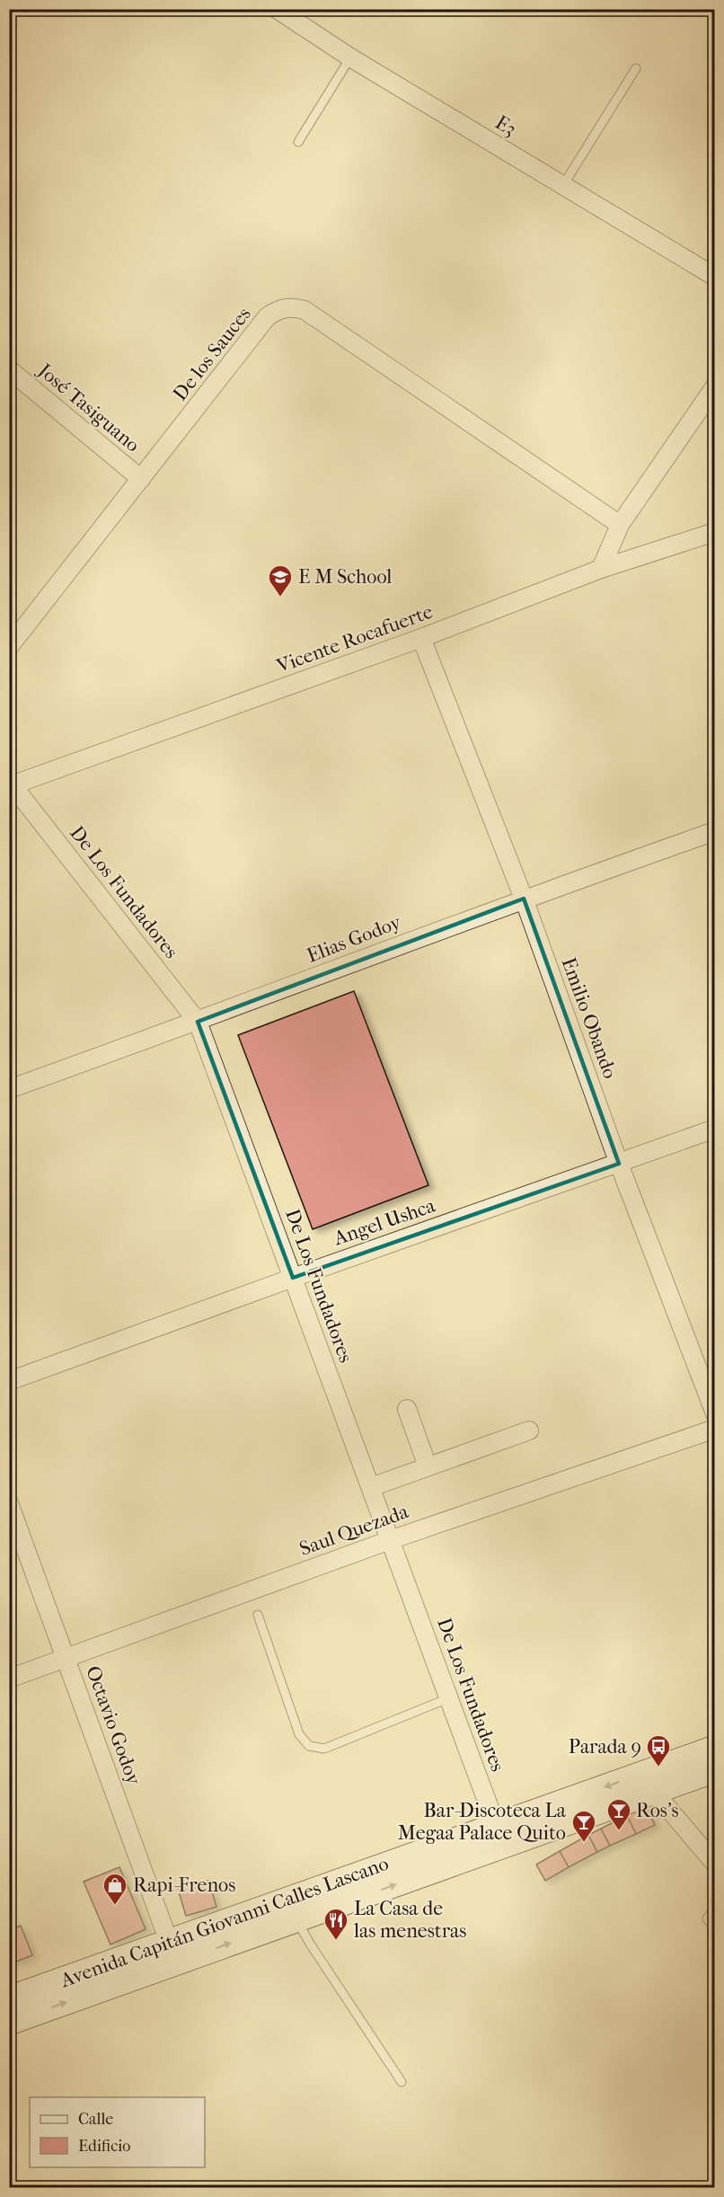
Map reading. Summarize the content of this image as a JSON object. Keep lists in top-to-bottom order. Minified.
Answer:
{"streets":{"main road":["Avenida Capitán Giovanni Calles Lascano"],"street":["E3","De los Sauces","José Tasiguano","Vicente Rocafuerte","De Los Fundadores","Elias Godoy","Emilio Obando","Angel Ushca","Saul Quezada","Octavio Godoy"]},"crossings":[["De los Sauces","José Tasiguano"],["Vicente Rocafuerte","De Los Fundadores"],["Vicente Rocafuerte","Emilio Obando"],["De Los Fundadores","Elias Godoy"],["De Los Fundadores","Angel Ushca"],["De Los Fundadores","Saul Quezada"],["De Los Fundadores","Avenida Capitán Giovanni Calles Lascano"],["Elias Godoy","Emilio Obando"],["Emilio Obando","Angel Ushca"],["Saul Quezada","Octavio Godoy"],["Octavio Godoy","Avenida Capitán Giovanni Calles Lascano"]],"places":{"school or university":["E M School"],"bus stop":["Parada 9"],"bar":["Ros's","Bar-Discoteca La Megaa Palace Quito"],"shop":["Rapi-Frenos"],"restaurant":["La Casa de las menestras"]},"legend":["Calle","Edificio"]}
